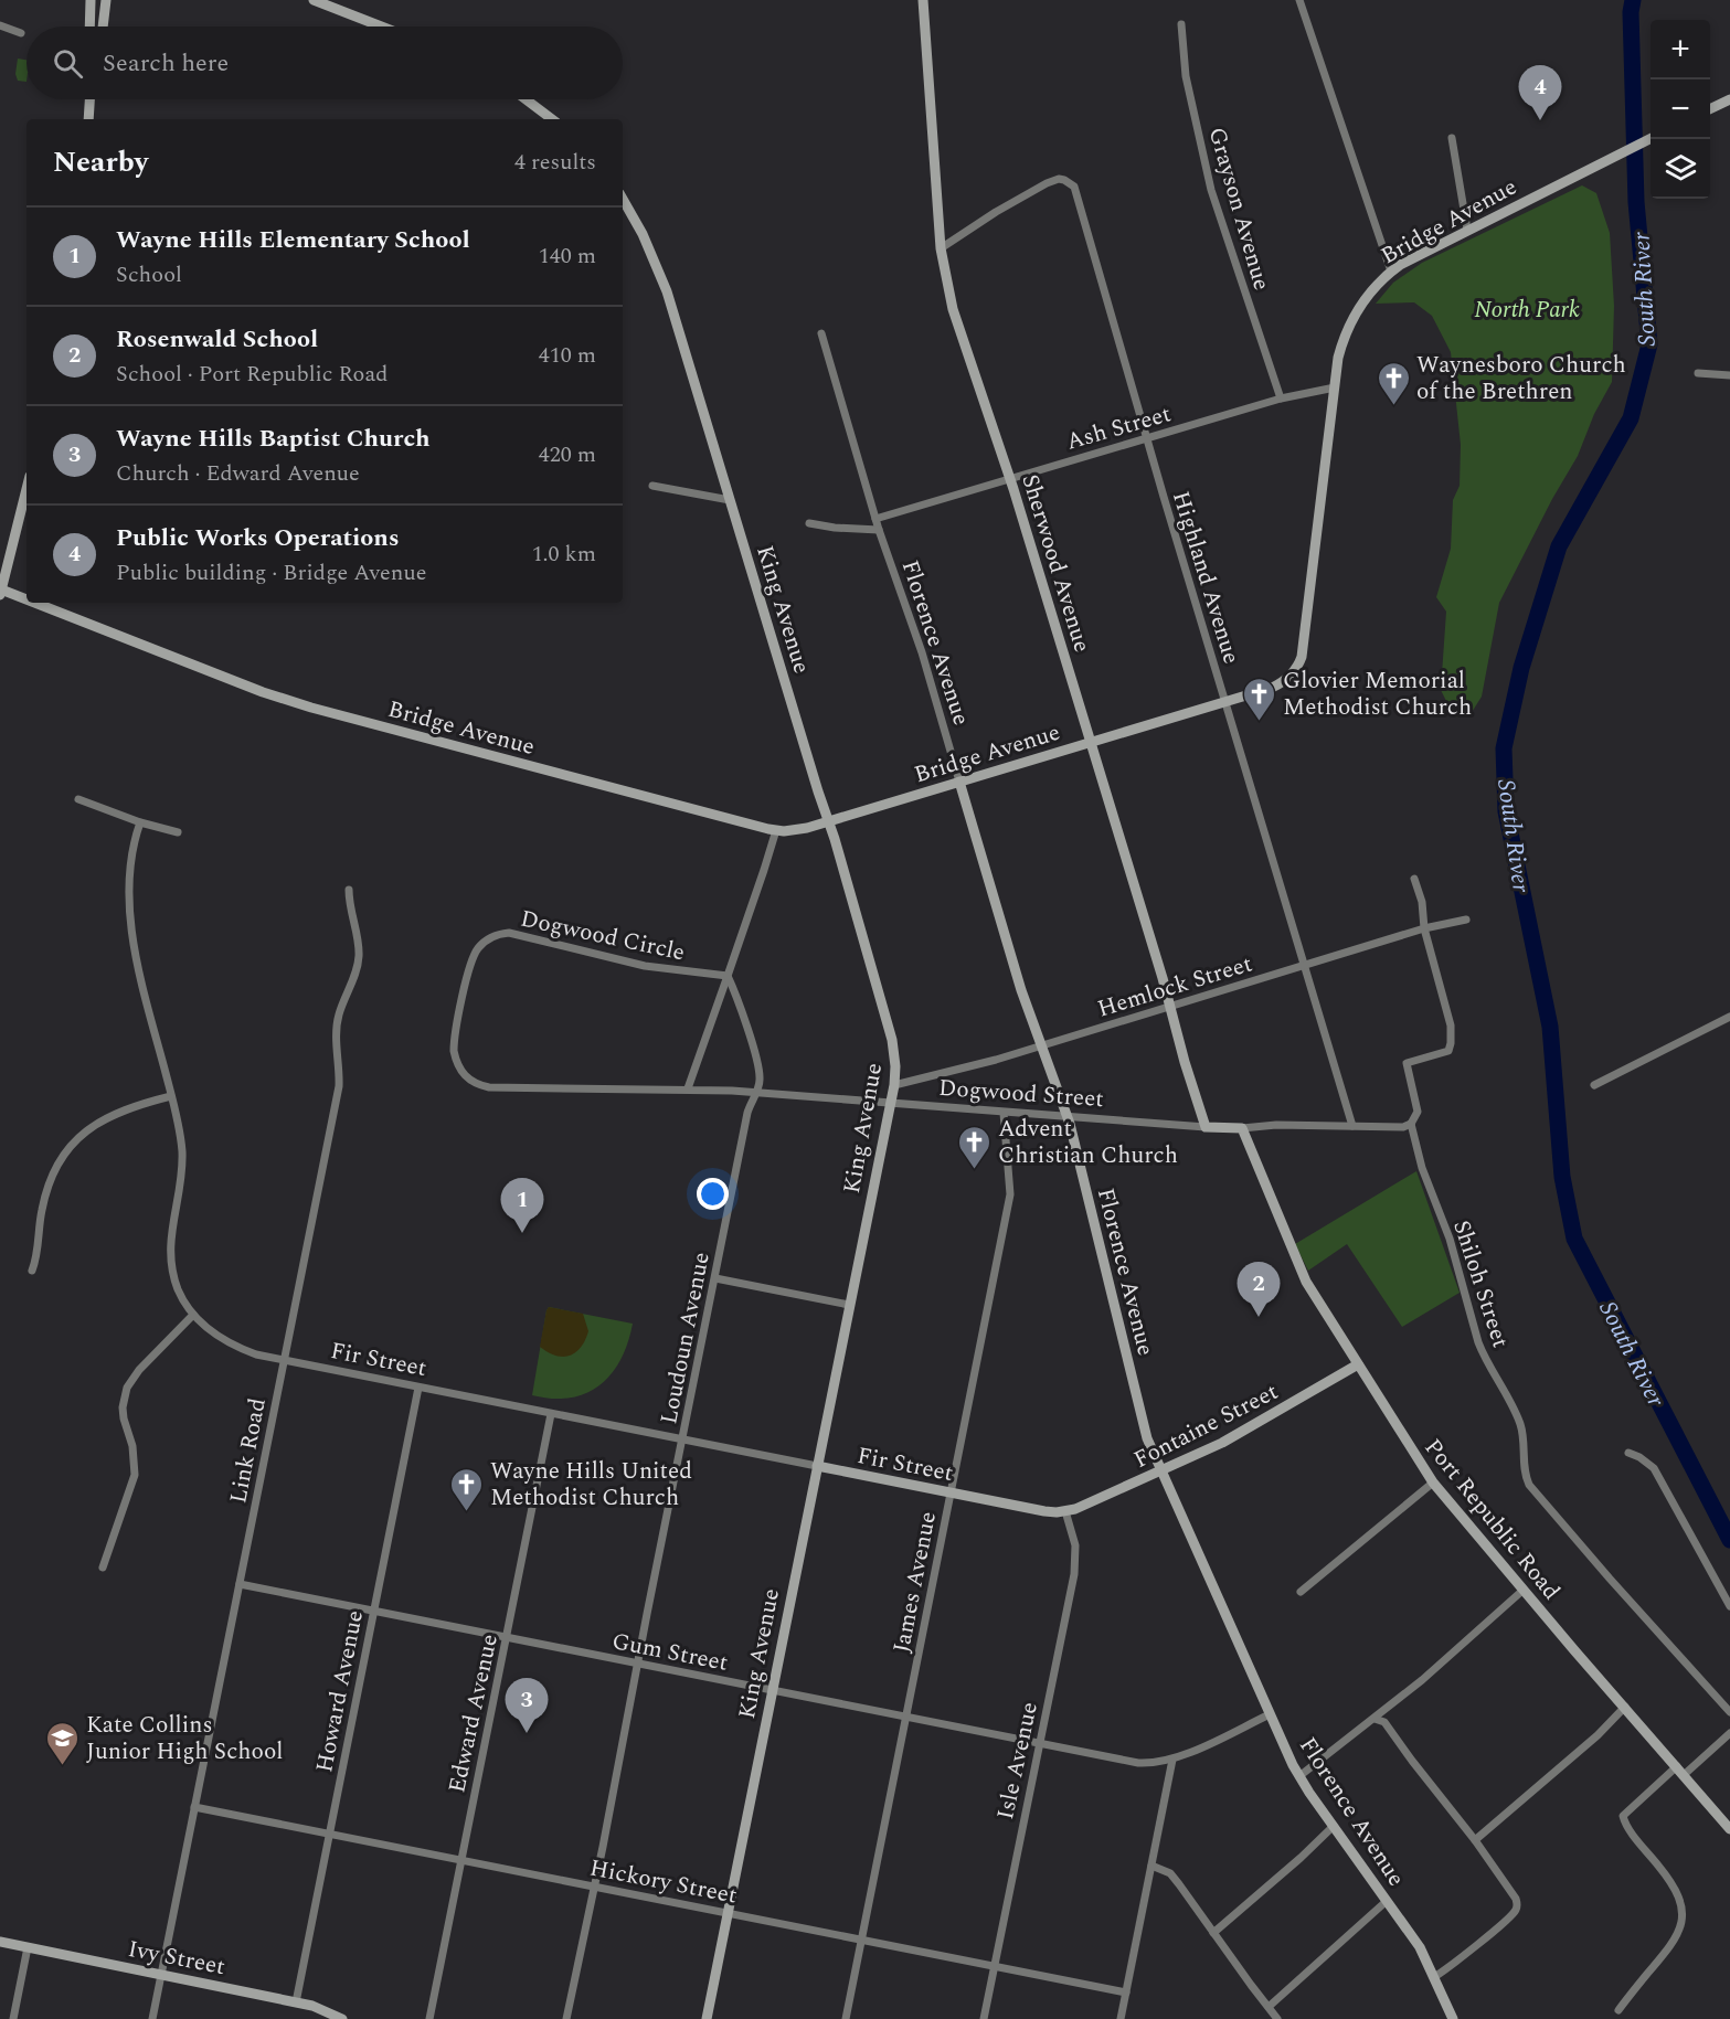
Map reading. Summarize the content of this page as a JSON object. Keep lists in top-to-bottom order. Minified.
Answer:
{"streets":{"street":["Grayson Avenue","Bridge Avenue","Ash Street","Sherwood Avenue","Highland Avenue","King Avenue","Florence Avenue","Dogwood Circle","Hemlock Street","Dogwood Street","Shiloh Street","Loudoun Avenue","Fir Street","Fontaine Street","Link Road","Port Republic Road","James Avenue","Gum Street","Howard Avenue","Edward Avenue","Isle Avenue","Hickory Street","Ivy Street"]},"crossings":[["Grayson Avenue","Ash Street"],["Bridge Avenue","Ash Street"],["Bridge Avenue","Sherwood Avenue"],["Bridge Avenue","Highland Avenue"],["Bridge Avenue","King Avenue"],["Bridge Avenue","Florence Avenue"],["Ash Street","Sherwood Avenue"],["Ash Street","Highland Avenue"],["Ash Street","Florence Avenue"],["Sherwood Avenue","Highland Avenue"],["Sherwood Avenue","Hemlock Street"],["Sherwood Avenue","Dogwood Street"],["Highland Avenue","Hemlock Street"],["Highland Avenue","Dogwood Street"],["King Avenue","Hemlock Street"],["King Avenue","Dogwood Street"],["King Avenue","Fir Street"],["King Avenue","Gum Street"],["King Avenue","Hickory Street"],["Florence Avenue","Hemlock Street"],["Florence Avenue","Dogwood Street"],["Florence Avenue","Fontaine Street"],["Florence Avenue","Gum Street"],["Dogwood Circle","Dogwood Street"],["Dogwood Circle","Loudoun Avenue"],["Hemlock Street","Shiloh Street"],["Dogwood Street","Loudoun Avenue"],["Dogwood Street","Port Republic Road"],["Dogwood Street","James Avenue"],["Loudoun Avenue","Fir Street"],["Loudoun Avenue","Gum Street"],["Loudoun Avenue","Hickory Street"],["Fir Street","Fontaine Street"],["Fir Street","Link Road"],["Fir Street","James Avenue"],["Fir Street","Howard Avenue"],["Fir Street","Edward Avenue"],["Fir Street","Isle Avenue"],["Fontaine Street","Port Republic Road"],["Fontaine Street","Isle Avenue"],["Link Road","Gum Street"],["Link Road","Hickory Street"],["Link Road","Ivy Street"],["James Avenue","Gum Street"],["James Avenue","Hickory Street"],["Gum Street","Howard Avenue"],["Gum Street","Edward Avenue"],["Gum Street","Isle Avenue"],["Howard Avenue","Hickory Street"],["Howard Avenue","Ivy Street"],["Edward Avenue","Hickory Street"],["Isle Avenue","Hickory Street"]],"water":["South River"],"parks":["North Park"],"places":{"church":["Waynesboro Church of the Brethren","Glovier Memorial Methodist Church","Advent Christian Church","Wayne Hills United Methodist Church"],"school or university":["Kate Collins Junior High School"]},"page":{"map_buttons":["+","−"],"search":"Search here","pins":["4","1","2","3"],"heading":["Nearby","4 results"],"list":[{"mark":"1","name":"Wayne Hills Elementary School","note":"School","value":"140 m"},{"mark":"2","name":"Rosenwald School","note":"School · Port Republic Road","value":"410 m"},{"mark":"3","name":"Wayne Hills Baptist Church","note":"Church · Edward Avenue","value":"420 m"},{"mark":"4","name":"Public Works Operations","note":"Public building · Bridge Avenue","value":"1.0 km"}]}}
